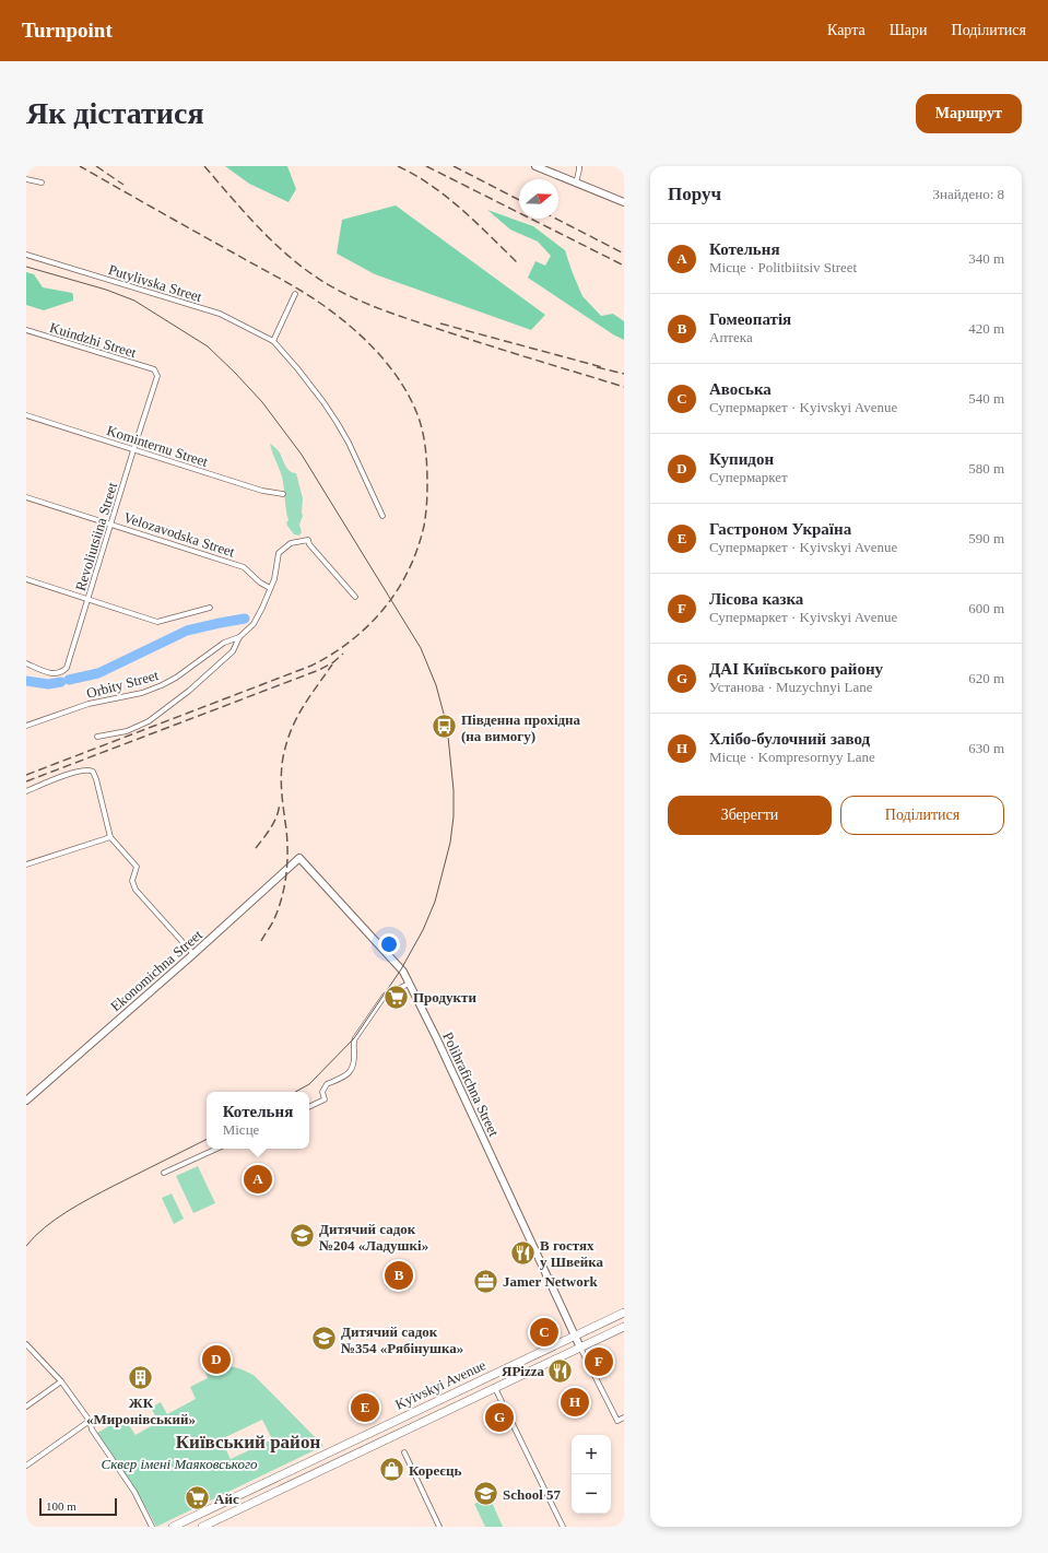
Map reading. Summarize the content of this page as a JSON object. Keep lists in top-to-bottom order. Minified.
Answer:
{"streets":{"main road":["Kyivskyi Avenue"],"street":["Putylivska Street","Kuindzhi Street","Kominternu Street","Velozavodska Street","Revoliutsiina Street","Orbity Street","Ekonomichna Street","Polihrafichna Street"]},"crossings":[["Kuindzhi Street","Revoliutsiina Street"],["Kominternu Street","Revoliutsiina Street"],["Velozavodska Street","Revoliutsiina Street"],["Ekonomichna Street","Polihrafichna Street"],["Polihrafichna Street","Kyivskyi Avenue"]],"districts":["Київський район"],"parks":["Сквер імені Маяковського"],"places":{"bus stop":["Південна прохідна (на вимогу)"],"supermarket":["Продукти","Айс"],"school or university":["Дитячий садок №204 «Ладушкі»","Дитячий садок №354 «Рябінушка»","School 57"],"restaurant":["В гостях у Швейка","ЯPizza"],"office":["Jamer Network"],"building":["ЖК «Миронівський»"],"shop":["Кореєць"]},"scale_bar":"100 m","north":"right","page":{"header":"Turnpoint","nav":["Карта","Шари","Поділитися"],"buttons":["Маршрут",["Зберегти","Поділитися"]],"title":"Як дістатися","heading":["Поруч","Знайдено: 8"],"list":[{"mark":"A","name":"Котельня","note":"Місце · Politbiitsiv Street","value":"340 m"},{"mark":"B","name":"Гомеопатія","note":"Аптека","value":"420 m"},{"mark":"C","name":"Авоська","note":"Супермаркет · Kyivskyi Avenue","value":"540 m"},{"mark":"D","name":"Купидон","note":"Супермаркет","value":"580 m"},{"mark":"E","name":"Гастроном Україна","note":"Супермаркет · Kyivskyi Avenue","value":"590 m"},{"mark":"F","name":"Лісова казка","note":"Супермаркет · Kyivskyi Avenue","value":"600 m"},{"mark":"G","name":"ДАІ Київського району","note":"Установа · Muzychnyi Lane","value":"620 m"},{"mark":"H","name":"Хлібо-булочний завод","note":"Місце · Kompresornyy Lane","value":"630 m"}],"popup":["Котельня","Місце"],"pins":["A","B","C","D","F","H","E","G"],"map_buttons":["+","−"],"scale":"100 m"}}
